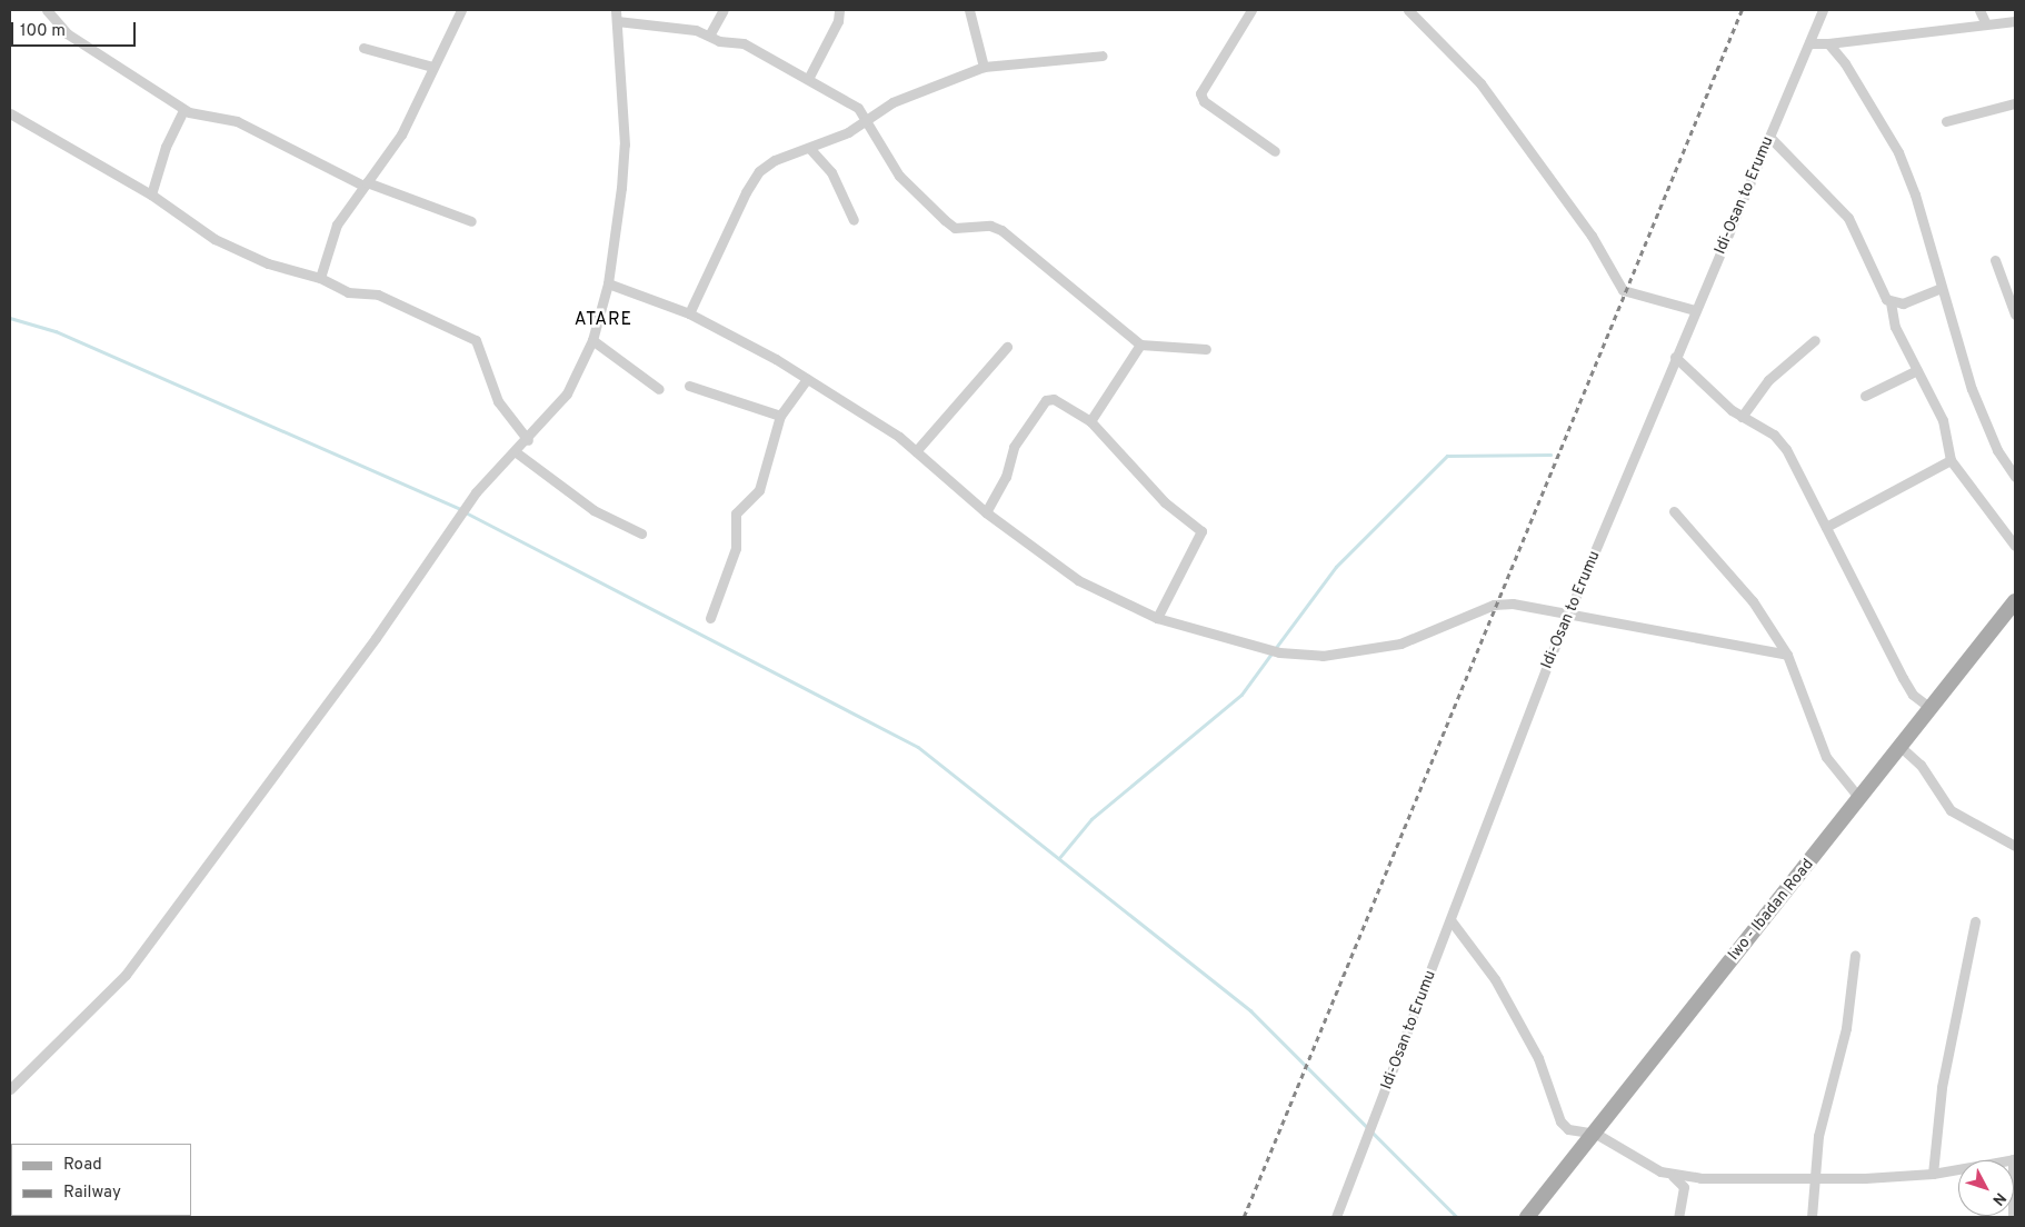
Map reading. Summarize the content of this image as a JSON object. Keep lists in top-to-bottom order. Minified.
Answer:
{"streets":{"main road":["Iwo - Ibadan Road"],"street":["Idi-Osan to Erumu"]},"districts":["ATARE"],"legend":["Road","Railway"],"scale_bar":"100 m","north":"bottom right"}
